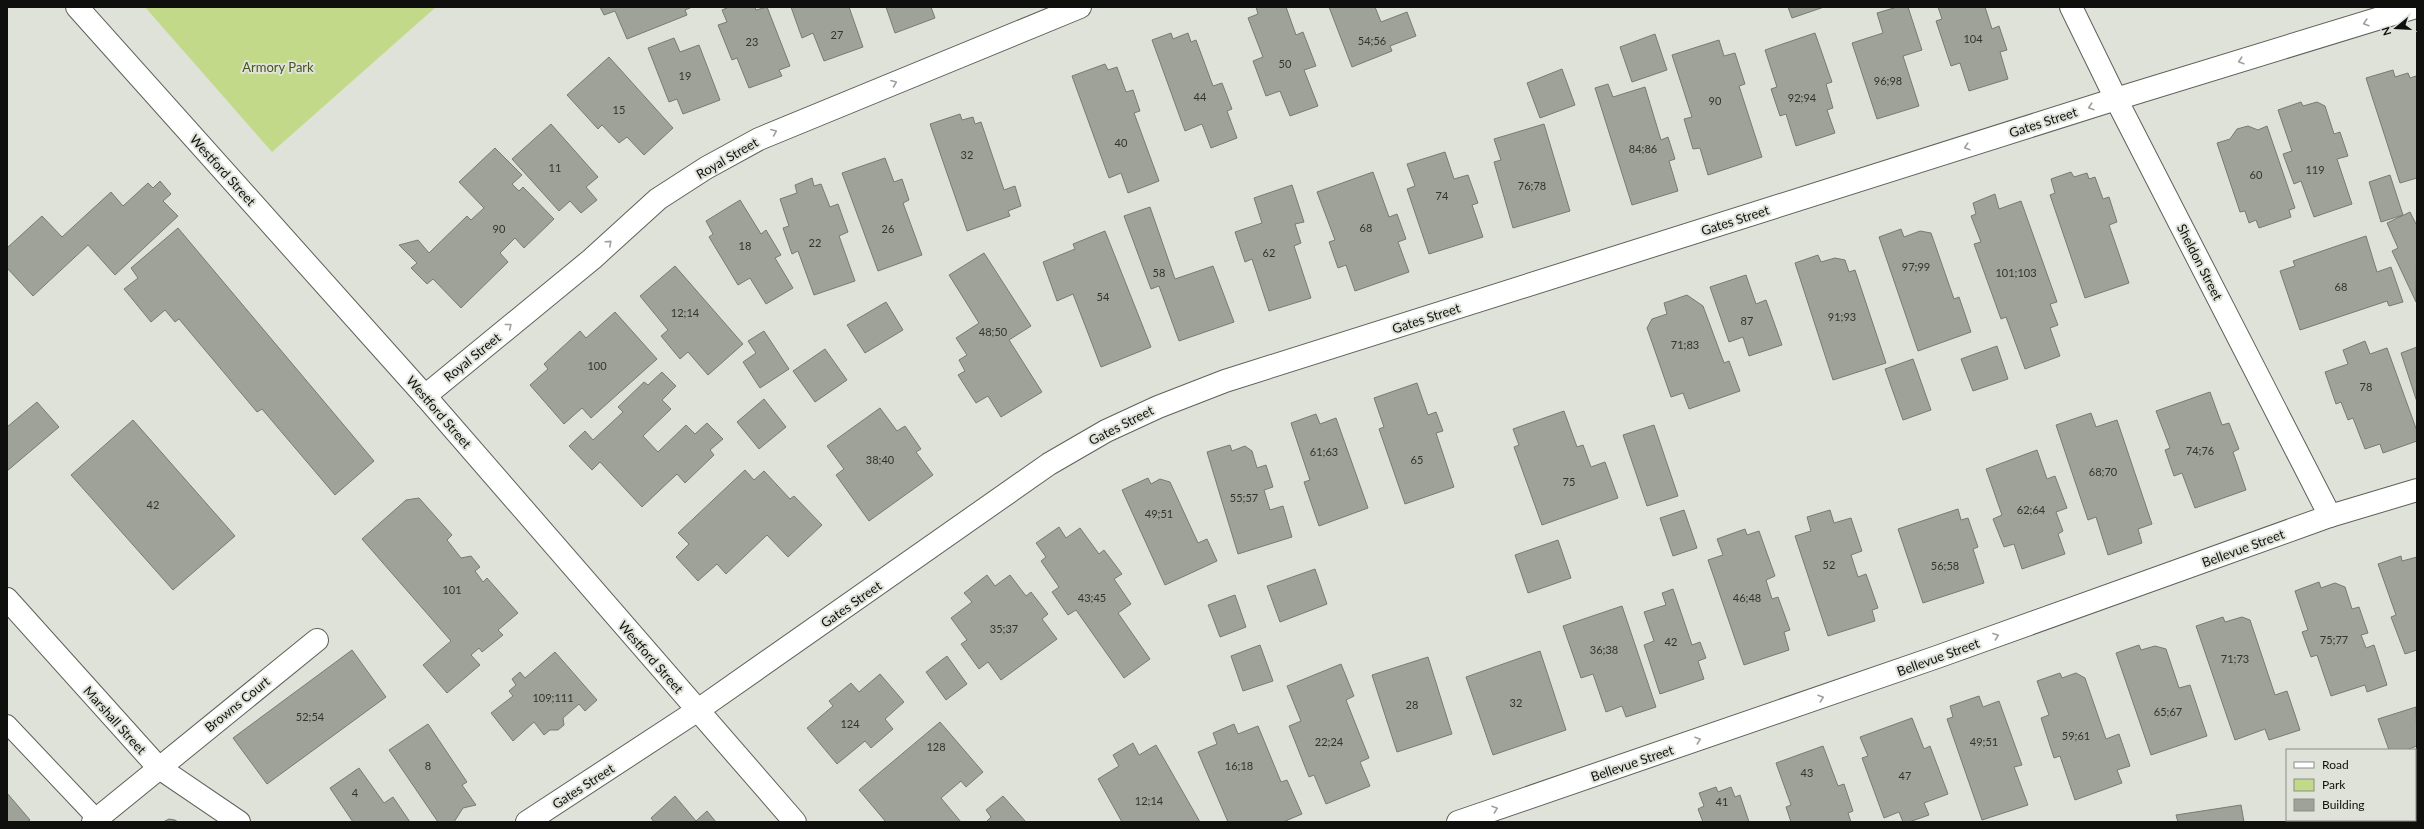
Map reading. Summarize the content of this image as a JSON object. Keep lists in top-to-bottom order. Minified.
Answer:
{"streets":{"street":["Gates Street","Royal Street","Westford Street","Sheldon Street","Bellevue Street","Browns Court","Marshall Street"]},"crossings":[["Gates Street","Westford Street"],["Gates Street","Sheldon Street"],["Royal Street","Westford Street"],["Sheldon Street","Bellevue Street"],["Browns Court","Marshall Street"]],"one_way":["Gates Street","Royal Street","Bellevue Street"],"parks":["Armory Park"],"house_numbers":["27","104","54;56","23","50","19","96;98","44","92;94","90","15","40","84;86","32","11","119","60","76;78","74","68","90","26","22","18","62","97;99","58","101;103","68","54","12;14","91;93","87","48;50","71;83","100","78","74;76","61;63","38;40","65","68;70","75","55;57","42","62;64","49;51","52","56;58","101","43;45","46;48","35;37","75;77","42","36;38","71;73","109;111","32","28","65;67","52;54","124","59;61","22;24","49;51","128","8","16;18","43","47","4","12;14","41"],"legend":["Road","Park","Building"],"north":"left"}
